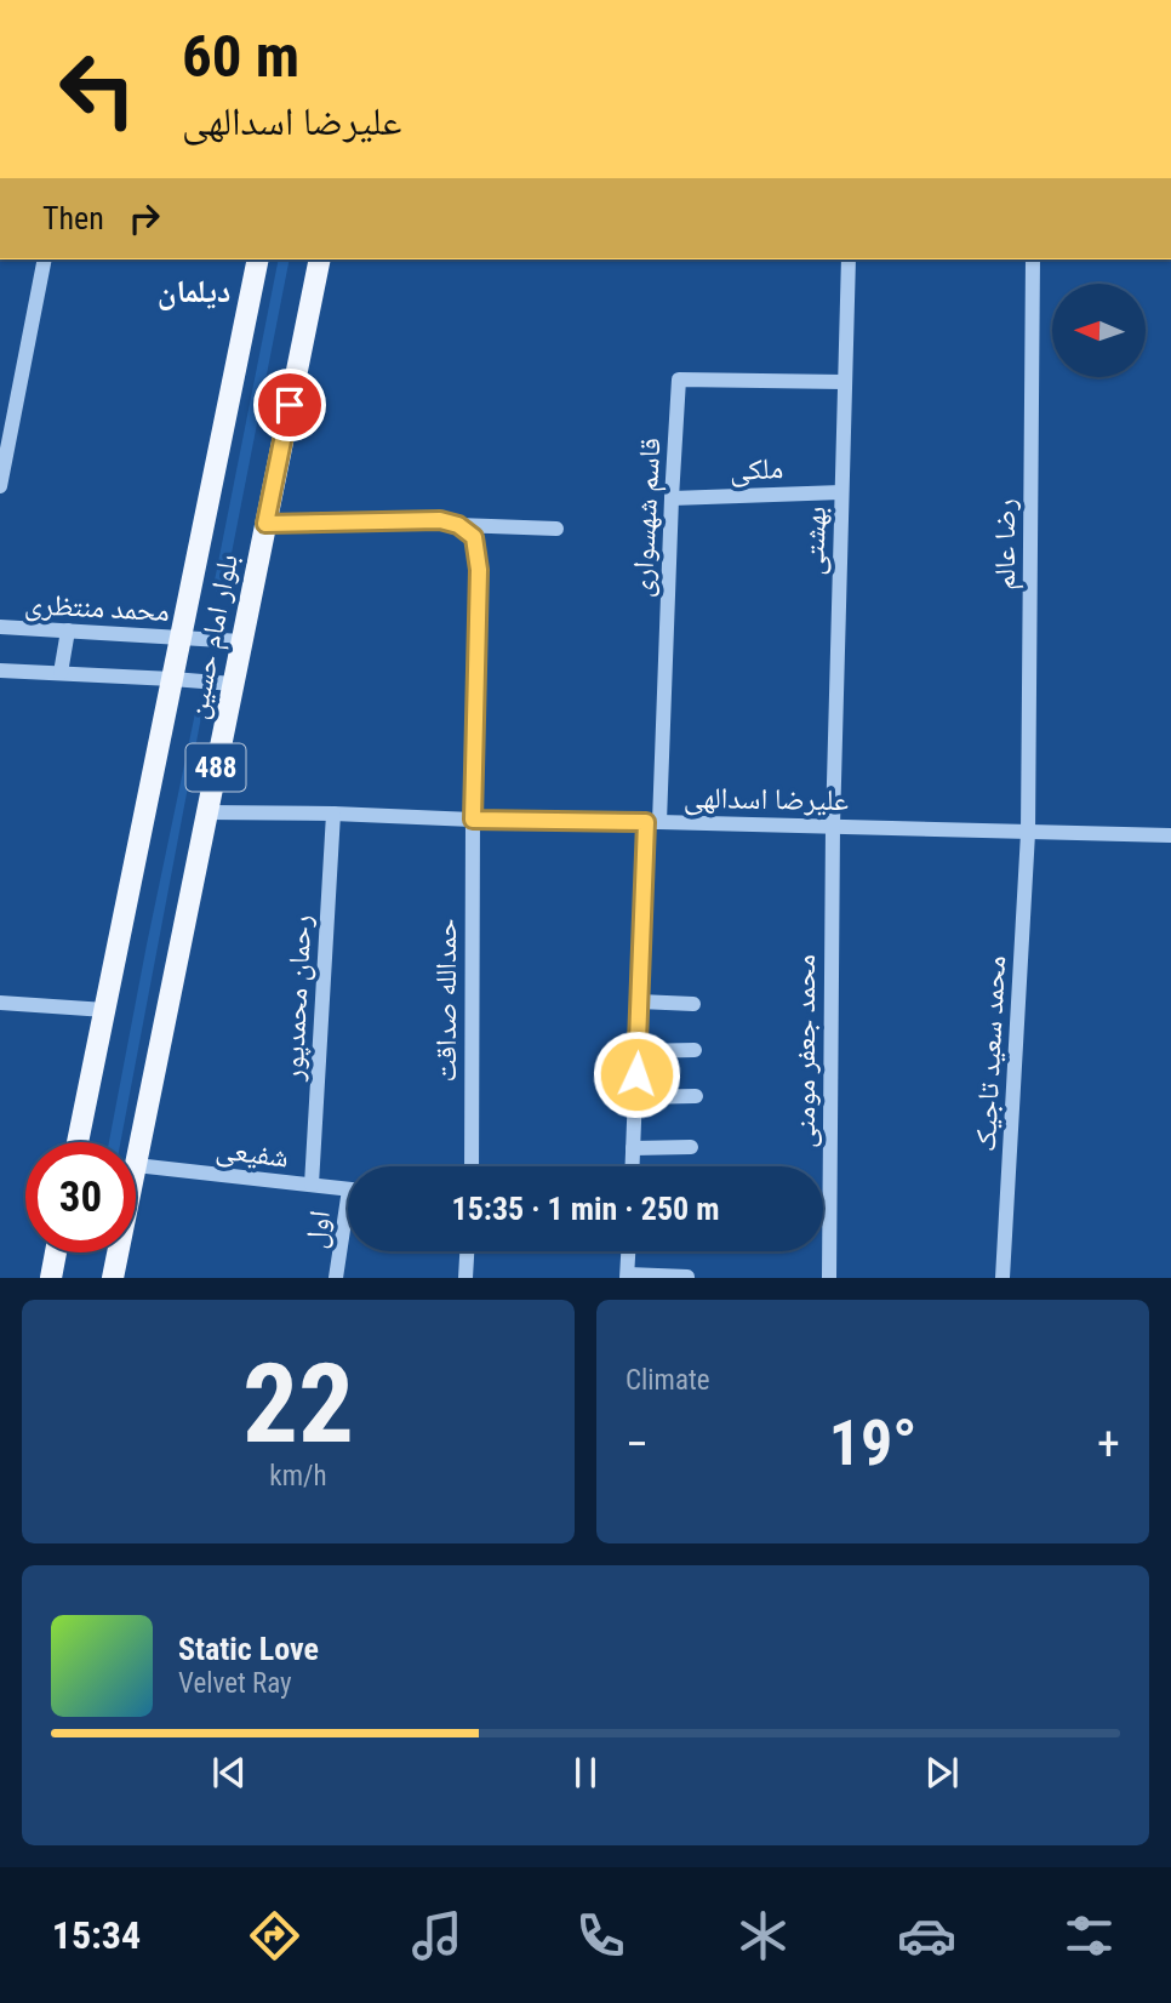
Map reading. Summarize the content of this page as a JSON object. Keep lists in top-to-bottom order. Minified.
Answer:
{"streets":{"main road":["بلوار امام حسین","488"],"street":["ملکی","قاسم شهسواری","بهشتی","رضا عالم","محمد منتظری","علیرضا اسدالهی","رحمان محمدپور","حمدالله صداقت","محمد جعفر مومنی","محمد سعید تاجیک","شفیعی","اول"]},"crossings":[["ملکی","قاسم شهسواری"],["ملکی","بهشتی"],["قاسم شهسواری","بهشتی"],["قاسم شهسواری","علیرضا اسدالهی"],["بهشتی","علیرضا اسدالهی"],["بهشتی","محمد جعفر مومنی"],["رضا عالم","علیرضا اسدالهی"],["رضا عالم","محمد سعید تاجیک"],["محمد منتظری","بلوار امام حسین"],["بلوار امام حسین","علیرضا اسدالهی"],["بلوار امام حسین","شفیعی"],["علیرضا اسدالهی","رحمان محمدپور"],["علیرضا اسدالهی","حمدالله صداقت"],["علیرضا اسدالهی","محمد جعفر مومنی"],["علیرضا اسدالهی","محمد سعید تاجیک"],["رحمان محمدپور","شفیعی"]],"districts":["دیلمان"],"north":"left","page":{"turn":["60 m","علیرضا اسدالهی"],"then":"Then","limit":"30","trip":"15:35 · 1 min · 250 m","tile":[["22","km/h"],"Climate"],"heat":["−","19°","+"],"song":["Static Love","Velvet Ray"],"tabs":"15:34"}}
